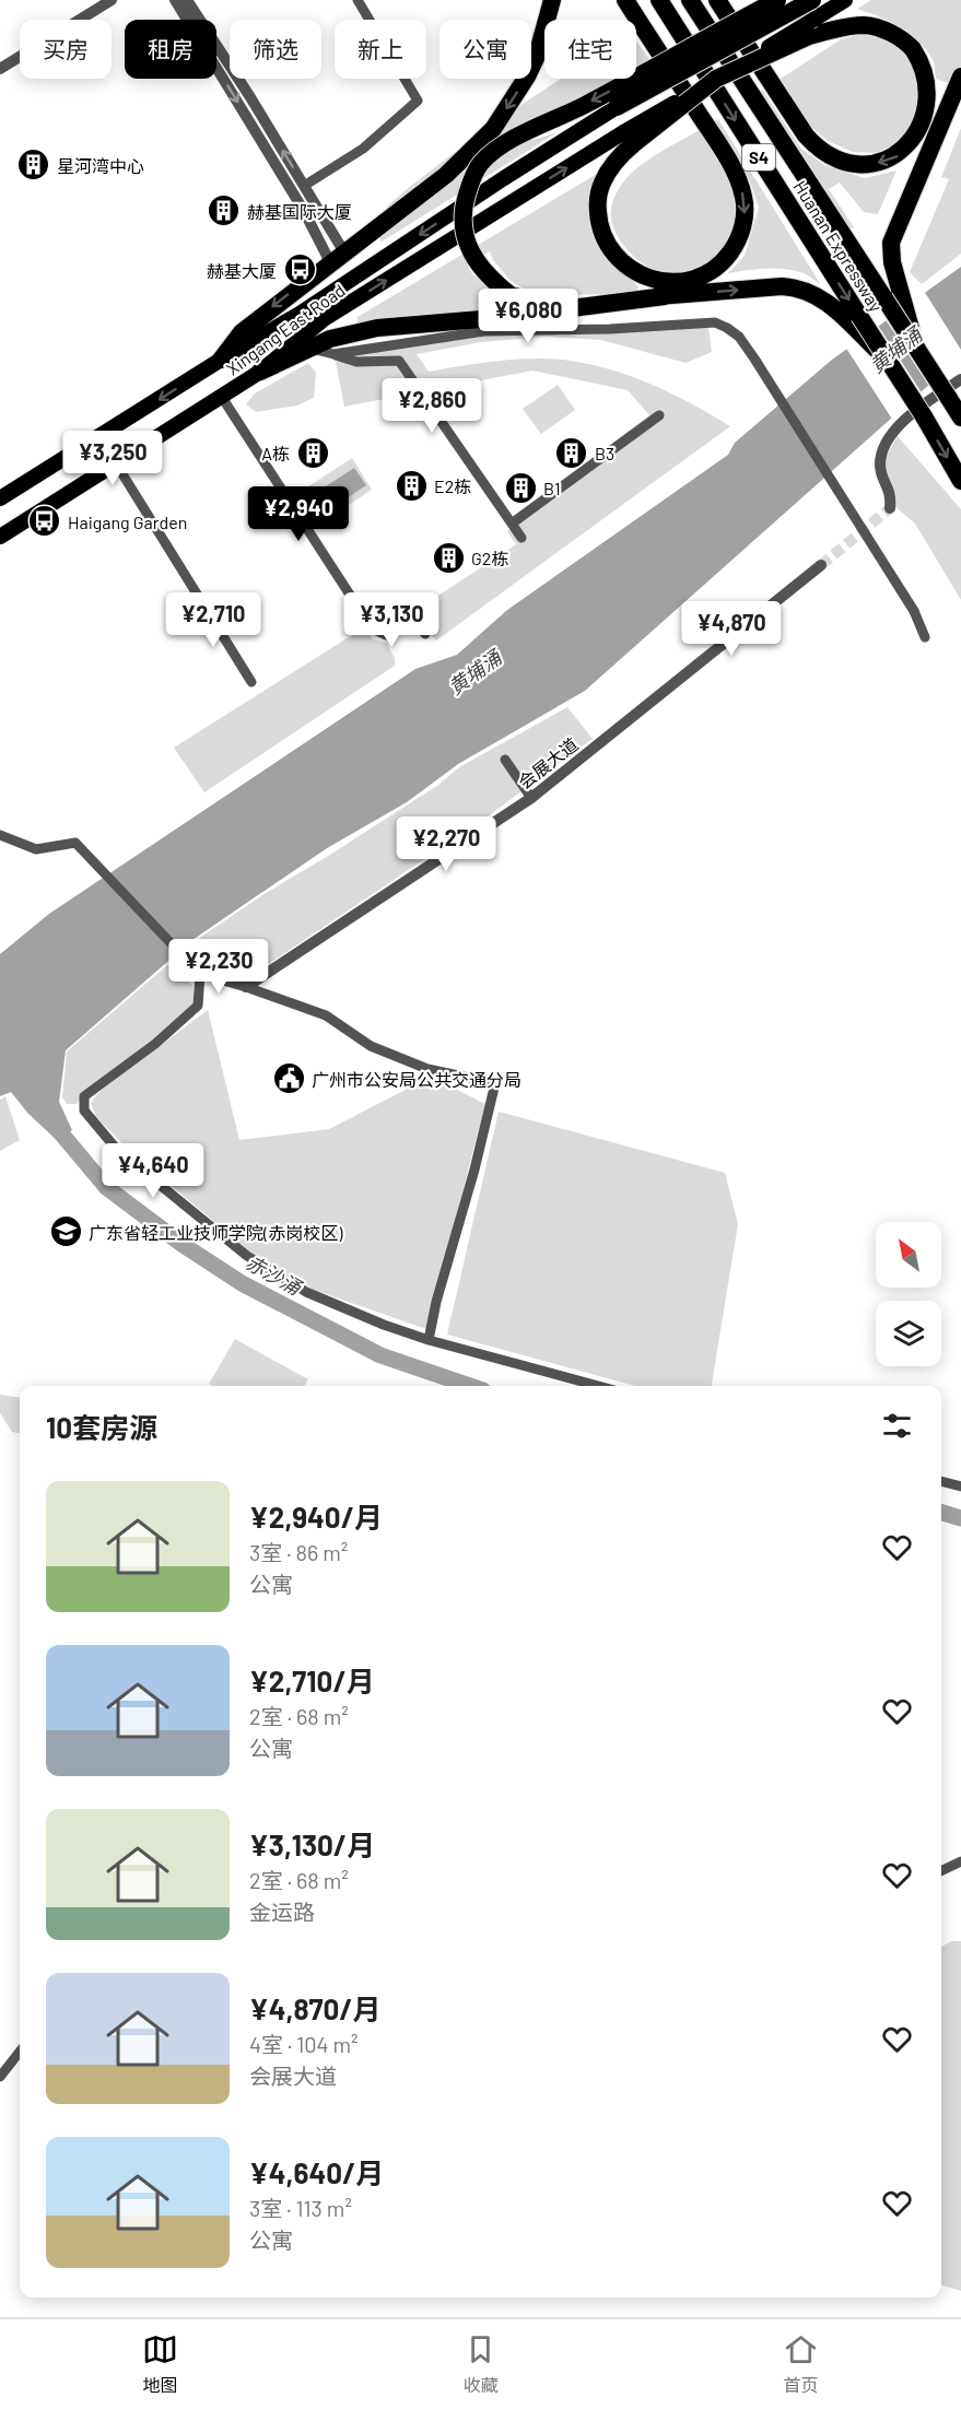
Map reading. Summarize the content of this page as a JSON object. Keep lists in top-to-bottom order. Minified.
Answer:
{"streets":{"highway":["S4","Huanan Expressway"],"main road":["Xingang East Road"],"street":["会展大道"]},"water":["黄埔涌","赤沙涌"],"places":{"building":["星河湾中心","赫基国际大厦","A栋","B3","E2栋","B1","G2栋"],"bus stop":["赫基大厦","Haigang Garden"],"public building":["广州市公安局公共交通分局"],"school or university":["广东省轻工业技师学院(赤岗校区)"]},"north":"top left","page":{"chip":["买房","租房","筛选","新上","公寓","住宅"],"price":["¥6,080","¥2,860","¥3,250","¥2,940","¥2,710","¥3,130","¥4,870","¥2,270","¥2,230","¥4,640"],"heading":"10套房源","list":[{"name":"¥2,940/月","note":"3室 · 86 m² · 公寓"},{"name":"¥2,710/月","note":"2室 · 68 m² · 公寓"},{"name":"¥3,130/月","note":"2室 · 68 m² · 金运路"},{"name":"¥4,870/月","note":"4室 · 104 m² · 会展大道"},{"name":"¥4,640/月","note":"3室 · 113 m² · 公寓"}],"tabs":["地图","收藏","首页"]}}
